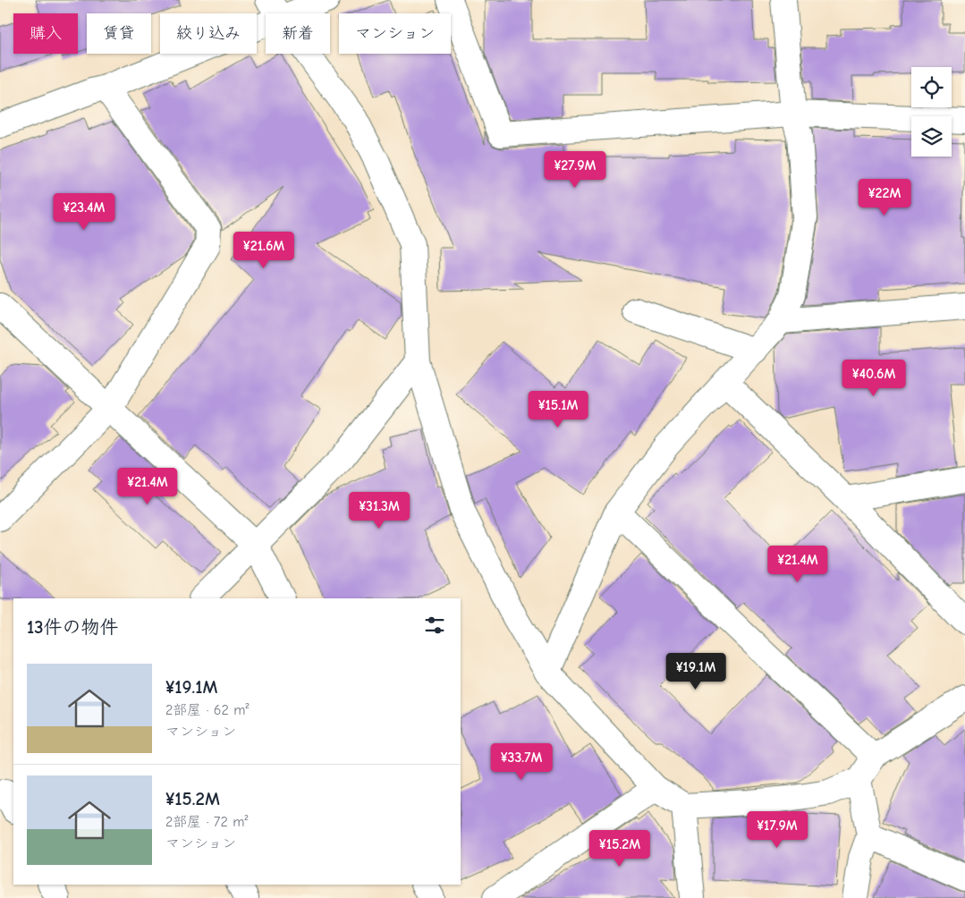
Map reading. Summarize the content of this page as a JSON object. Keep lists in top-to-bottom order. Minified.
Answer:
{"page":{"chip":["購入","賃貸","絞り込み","新着","マンション"],"price":["¥27.9M","¥22M","¥23.4M","¥21.6M","¥40.6M","¥15.1M","¥21.4M","¥31.3M","¥21.4M","¥19.1M","¥33.7M","¥17.9M","¥15.2M"],"heading":"13件の物件","list":[{"name":"¥19.1M","note":"2部屋 · 62 m² · マンション"},{"name":"¥15.2M","note":"2部屋 · 72 m² · マンション"}]}}
